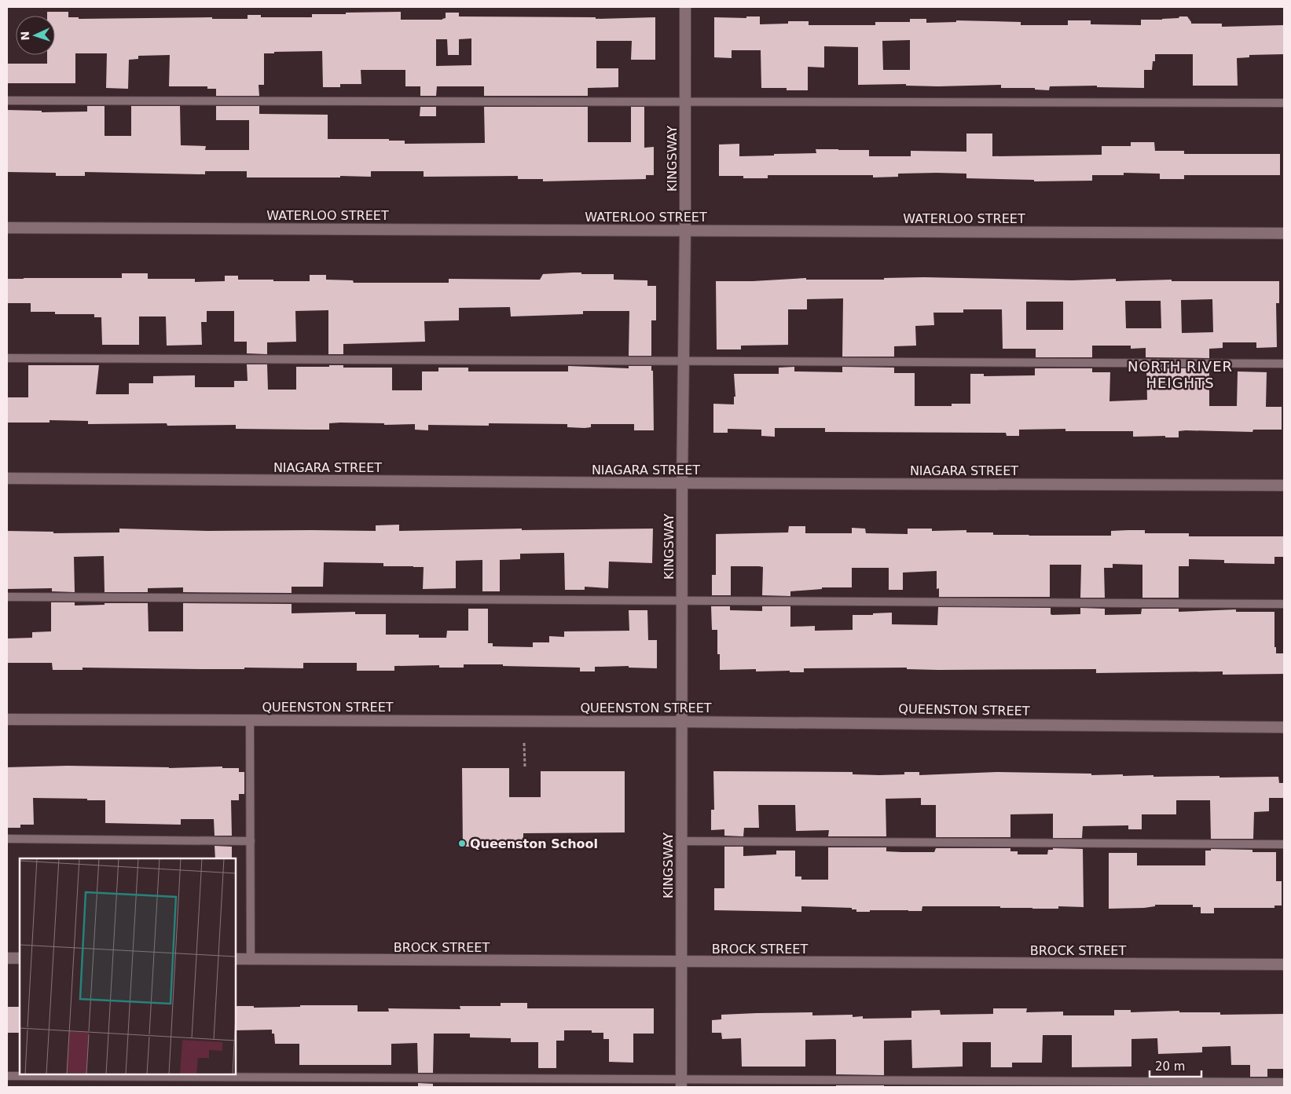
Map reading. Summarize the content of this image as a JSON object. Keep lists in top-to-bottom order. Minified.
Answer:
{"streets":{"street":["KINGSWAY","WATERLOO STREET","NIAGARA STREET","QUEENSTON STREET","BROCK STREET"]},"crossings":[["KINGSWAY","WATERLOO STREET"],["KINGSWAY","NIAGARA STREET"],["KINGSWAY","QUEENSTON STREET"],["KINGSWAY","BROCK STREET"]],"districts":["NORTH RIVER HEIGHTS"],"places":["Queenston School"],"scale_bar":"20 m","north":"left"}
